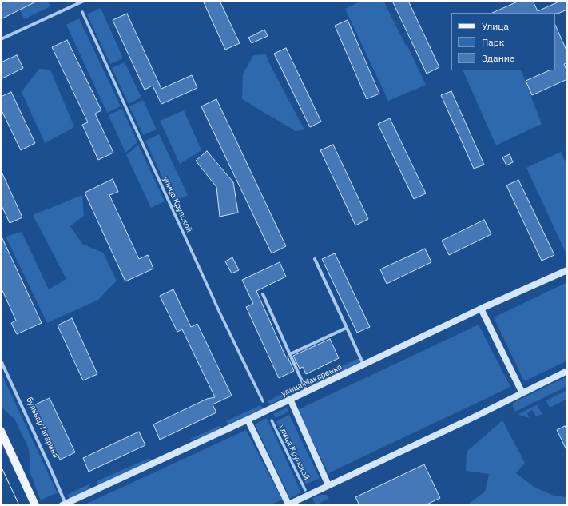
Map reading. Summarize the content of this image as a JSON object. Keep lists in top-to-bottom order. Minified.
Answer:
{"streets":{"main road":["улица Макаренко"],"street":["улица Крупской","бульвар Гагарина"]},"crossings":[["улица Макаренко","бульвар Гагарина"]],"legend":["Улица","Парк","Здание"]}
